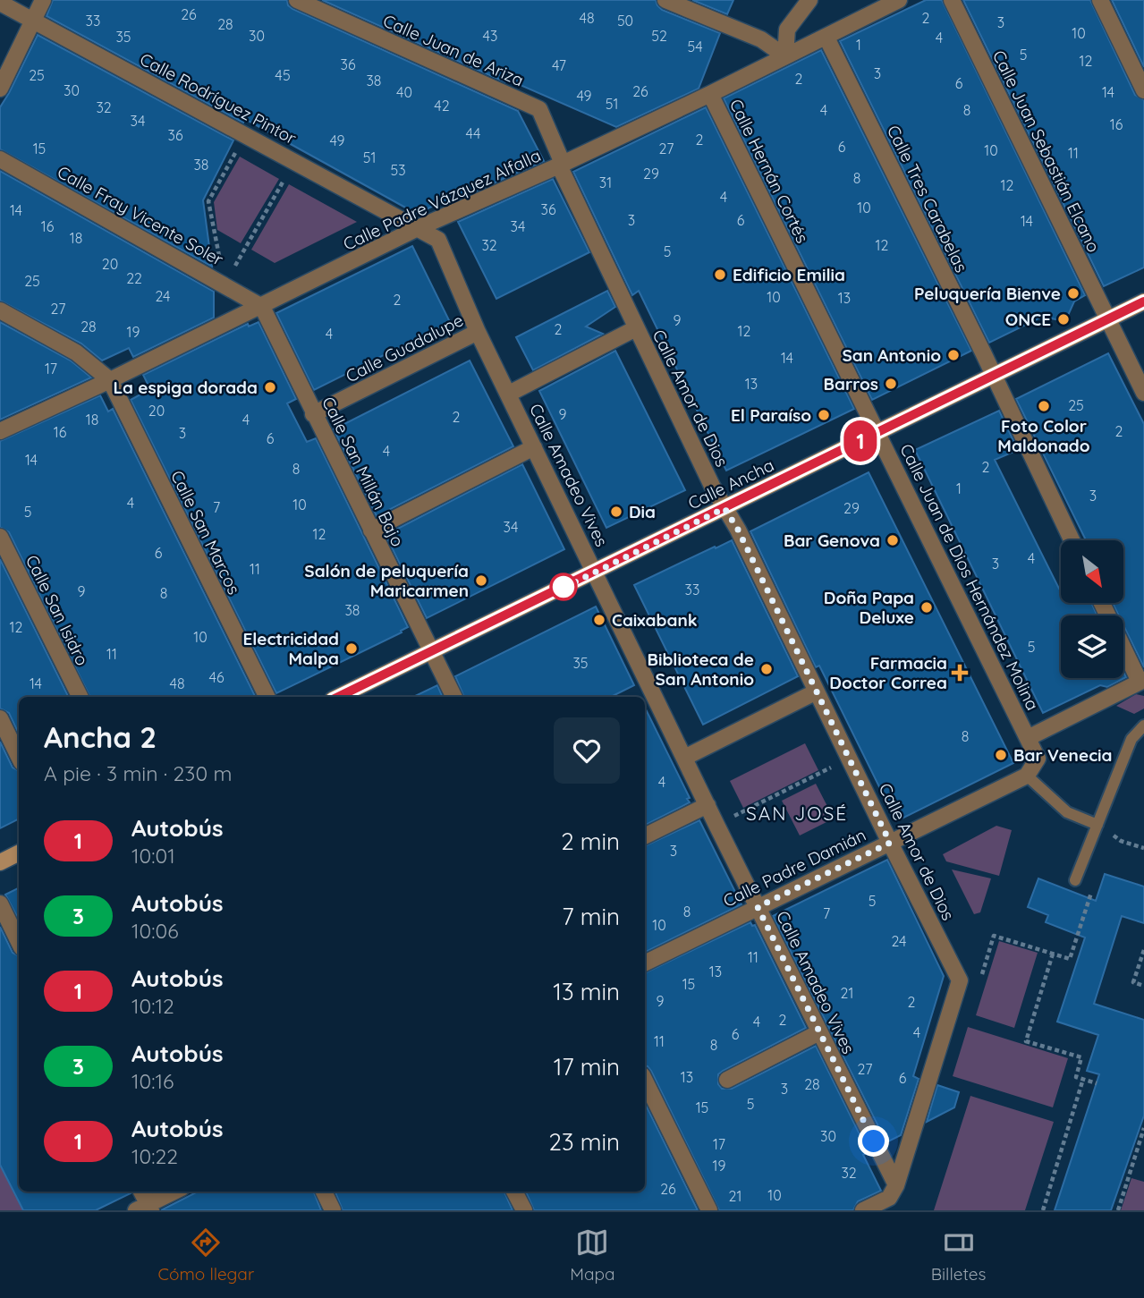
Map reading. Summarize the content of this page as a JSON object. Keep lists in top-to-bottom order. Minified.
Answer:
{"streets":{"main road":["Calle Ancha"],"street":["Calle Juan de Ariza","Calle Rodríguez Pintor","Calle Juan Sebastián Elcano","Calle Hernán Cortés","Calle Tres Carabelas","Calle Padre Vázquez Alfalla","Calle Fray Vicente Soler","Calle Guadalupe","Calle Amor de Dios","Calle San Millán Bajo","Calle Amadeo Vives","Calle San Marcos","Calle Juan de Dios Hernández Molina","Calle San Isidro","Calle Padre Damián"]},"crossings":[["Calle Juan de Ariza","Calle Padre Vázquez Alfalla"],["Calle Juan de Ariza","Calle Amor de Dios"],["Calle Rodríguez Pintor","Calle Padre Vázquez Alfalla"],["Calle Rodríguez Pintor","Calle Amadeo Vives"],["Calle Juan Sebastián Elcano","Calle Ancha"],["Calle Hernán Cortés","Calle Padre Vázquez Alfalla"],["Calle Hernán Cortés","Calle Ancha"],["Calle Hernán Cortés","Calle Juan de Dios Hernández Molina"],["Calle Tres Carabelas","Calle Padre Vázquez Alfalla"],["Calle Tres Carabelas","Calle Ancha"],["Calle Padre Vázquez Alfalla","Calle Fray Vicente Soler"],["Calle Padre Vázquez Alfalla","Calle Amor de Dios"],["Calle Padre Vázquez Alfalla","Calle San Millán Bajo"],["Calle Padre Vázquez Alfalla","Calle Amadeo Vives"],["Calle Padre Vázquez Alfalla","Calle San Marcos"],["Calle Fray Vicente Soler","Calle San Millán Bajo"],["Calle Guadalupe","Calle San Millán Bajo"],["Calle Guadalupe","Calle Amadeo Vives"],["Calle Amor de Dios","Calle Amadeo Vives"],["Calle Amor de Dios","Calle Ancha"],["Calle Amor de Dios","Calle Padre Damián"],["Calle San Millán Bajo","Calle Ancha"],["Calle Amadeo Vives","Calle Ancha"],["Calle Amadeo Vives","Calle Padre Damián"],["Calle Ancha","Calle Juan de Dios Hernández Molina"]],"districts":["SAN JOSÉ"],"places":{"other":["Edificio Emilia","Peluquería Bienve","ONCE","San Antonio","Barros","La espiga dorada","Foto Color Maldonado","El Paraíso","Dia","Bar Genova","Salón de peluquería Maricarmen","Doña Papa Deluxe","Caixabank","Electricidad Malpa","Biblioteca de San Antonio","Bar Venecia"],"health":["Farmacia Doctor Correa"]},"lines":["bus line 1"],"house_numbers":["26","48","2","33","50","3","28","10","30","43","52","35","4","1","54","5","12","36","47","3","25","45","2","38","6","30","26","40","14","49","51","42","32","4","8","34","16","44","36","2","49","6","15","27","10","11","51","38","53","29","8","31","12","4","10","36","14","3","6","14","16","34","18","32","12","5","20","22","25","24","10","13","2","27","9","28","2","12","19","4","14","17","13","25","20","9","2","18","4","2","16","3","6","4","14","2","8","1","3","4","10","7","29","5","34","12","6","4","3","11","33","9","8","38","12","10","5","11","35","46","14","48","8","4","3","5","8","7","10","24","11","13","15","21","9","2","2","4","4","6","11","8","27","13","6","28","3","5","15","30","17","19","32","26","10","21"],"north":"bottom right","page":{"on_map":"1","heading":["Ancha 2","A pie · 3 min · 230 m"],"list":[{"mark":"1","name":"Autobús","note":"10:01","value":"2 min"},{"mark":"3","name":"Autobús","note":"10:06","value":"7 min"},{"mark":"1","name":"Autobús","note":"10:12","value":"13 min"},{"mark":"3","name":"Autobús","note":"10:16","value":"17 min"},{"mark":"1","name":"Autobús","note":"10:22","value":"23 min"}],"tabs":["Cómo llegar","Mapa","Billetes"]}}
